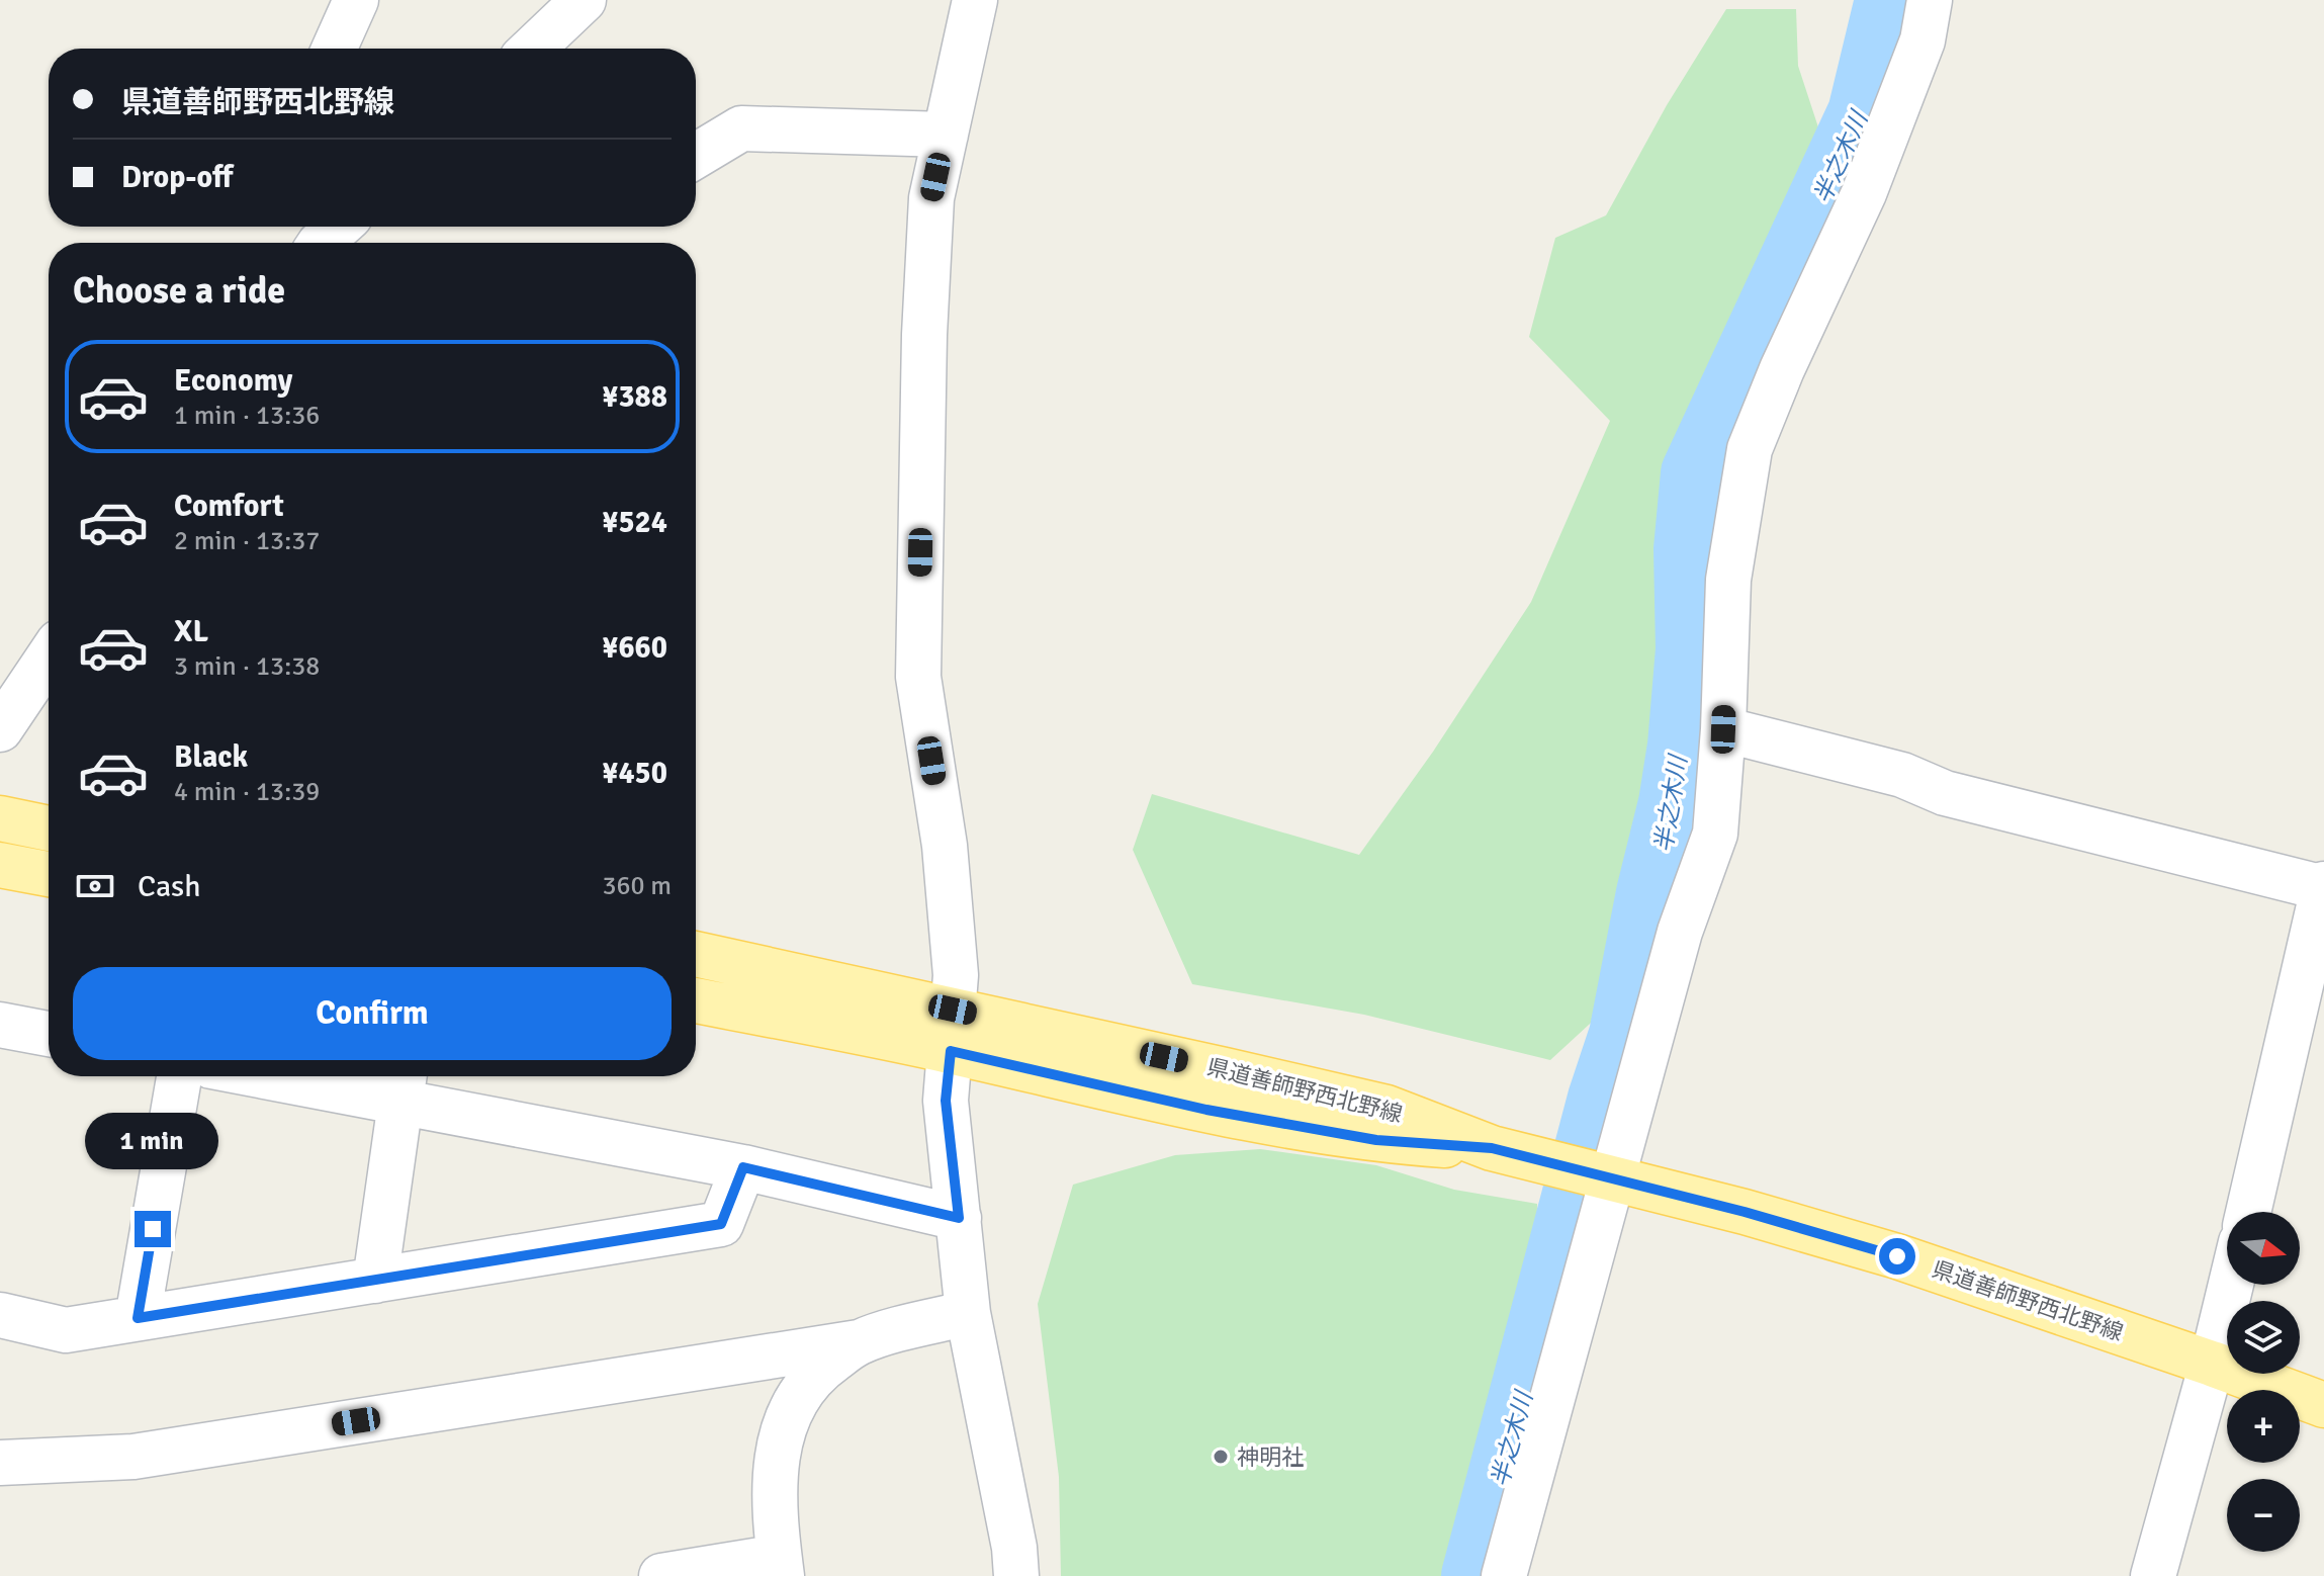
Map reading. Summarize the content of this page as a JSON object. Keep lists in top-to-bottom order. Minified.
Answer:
{"streets":{"main road":["県道善師野西北野線"]},"water":["半之木川"],"places":["神明社"],"north":"right","page":{"banner":["県道善師野西北野線","Drop-off"],"heading":"Choose a ride","list":[{"name":"Economy","note":"1 min · 13:36","value":"¥388"},{"name":"Comfort","note":"2 min · 13:37","value":"¥524"},{"name":"XL","note":"3 min · 13:38","value":"¥660"},{"name":"Black","note":"4 min · 13:39","value":"¥450"}],"pay":["Cash","360 m"],"buttons":"Confirm","bubble":"1 min","map_buttons":["+","−"]}}
